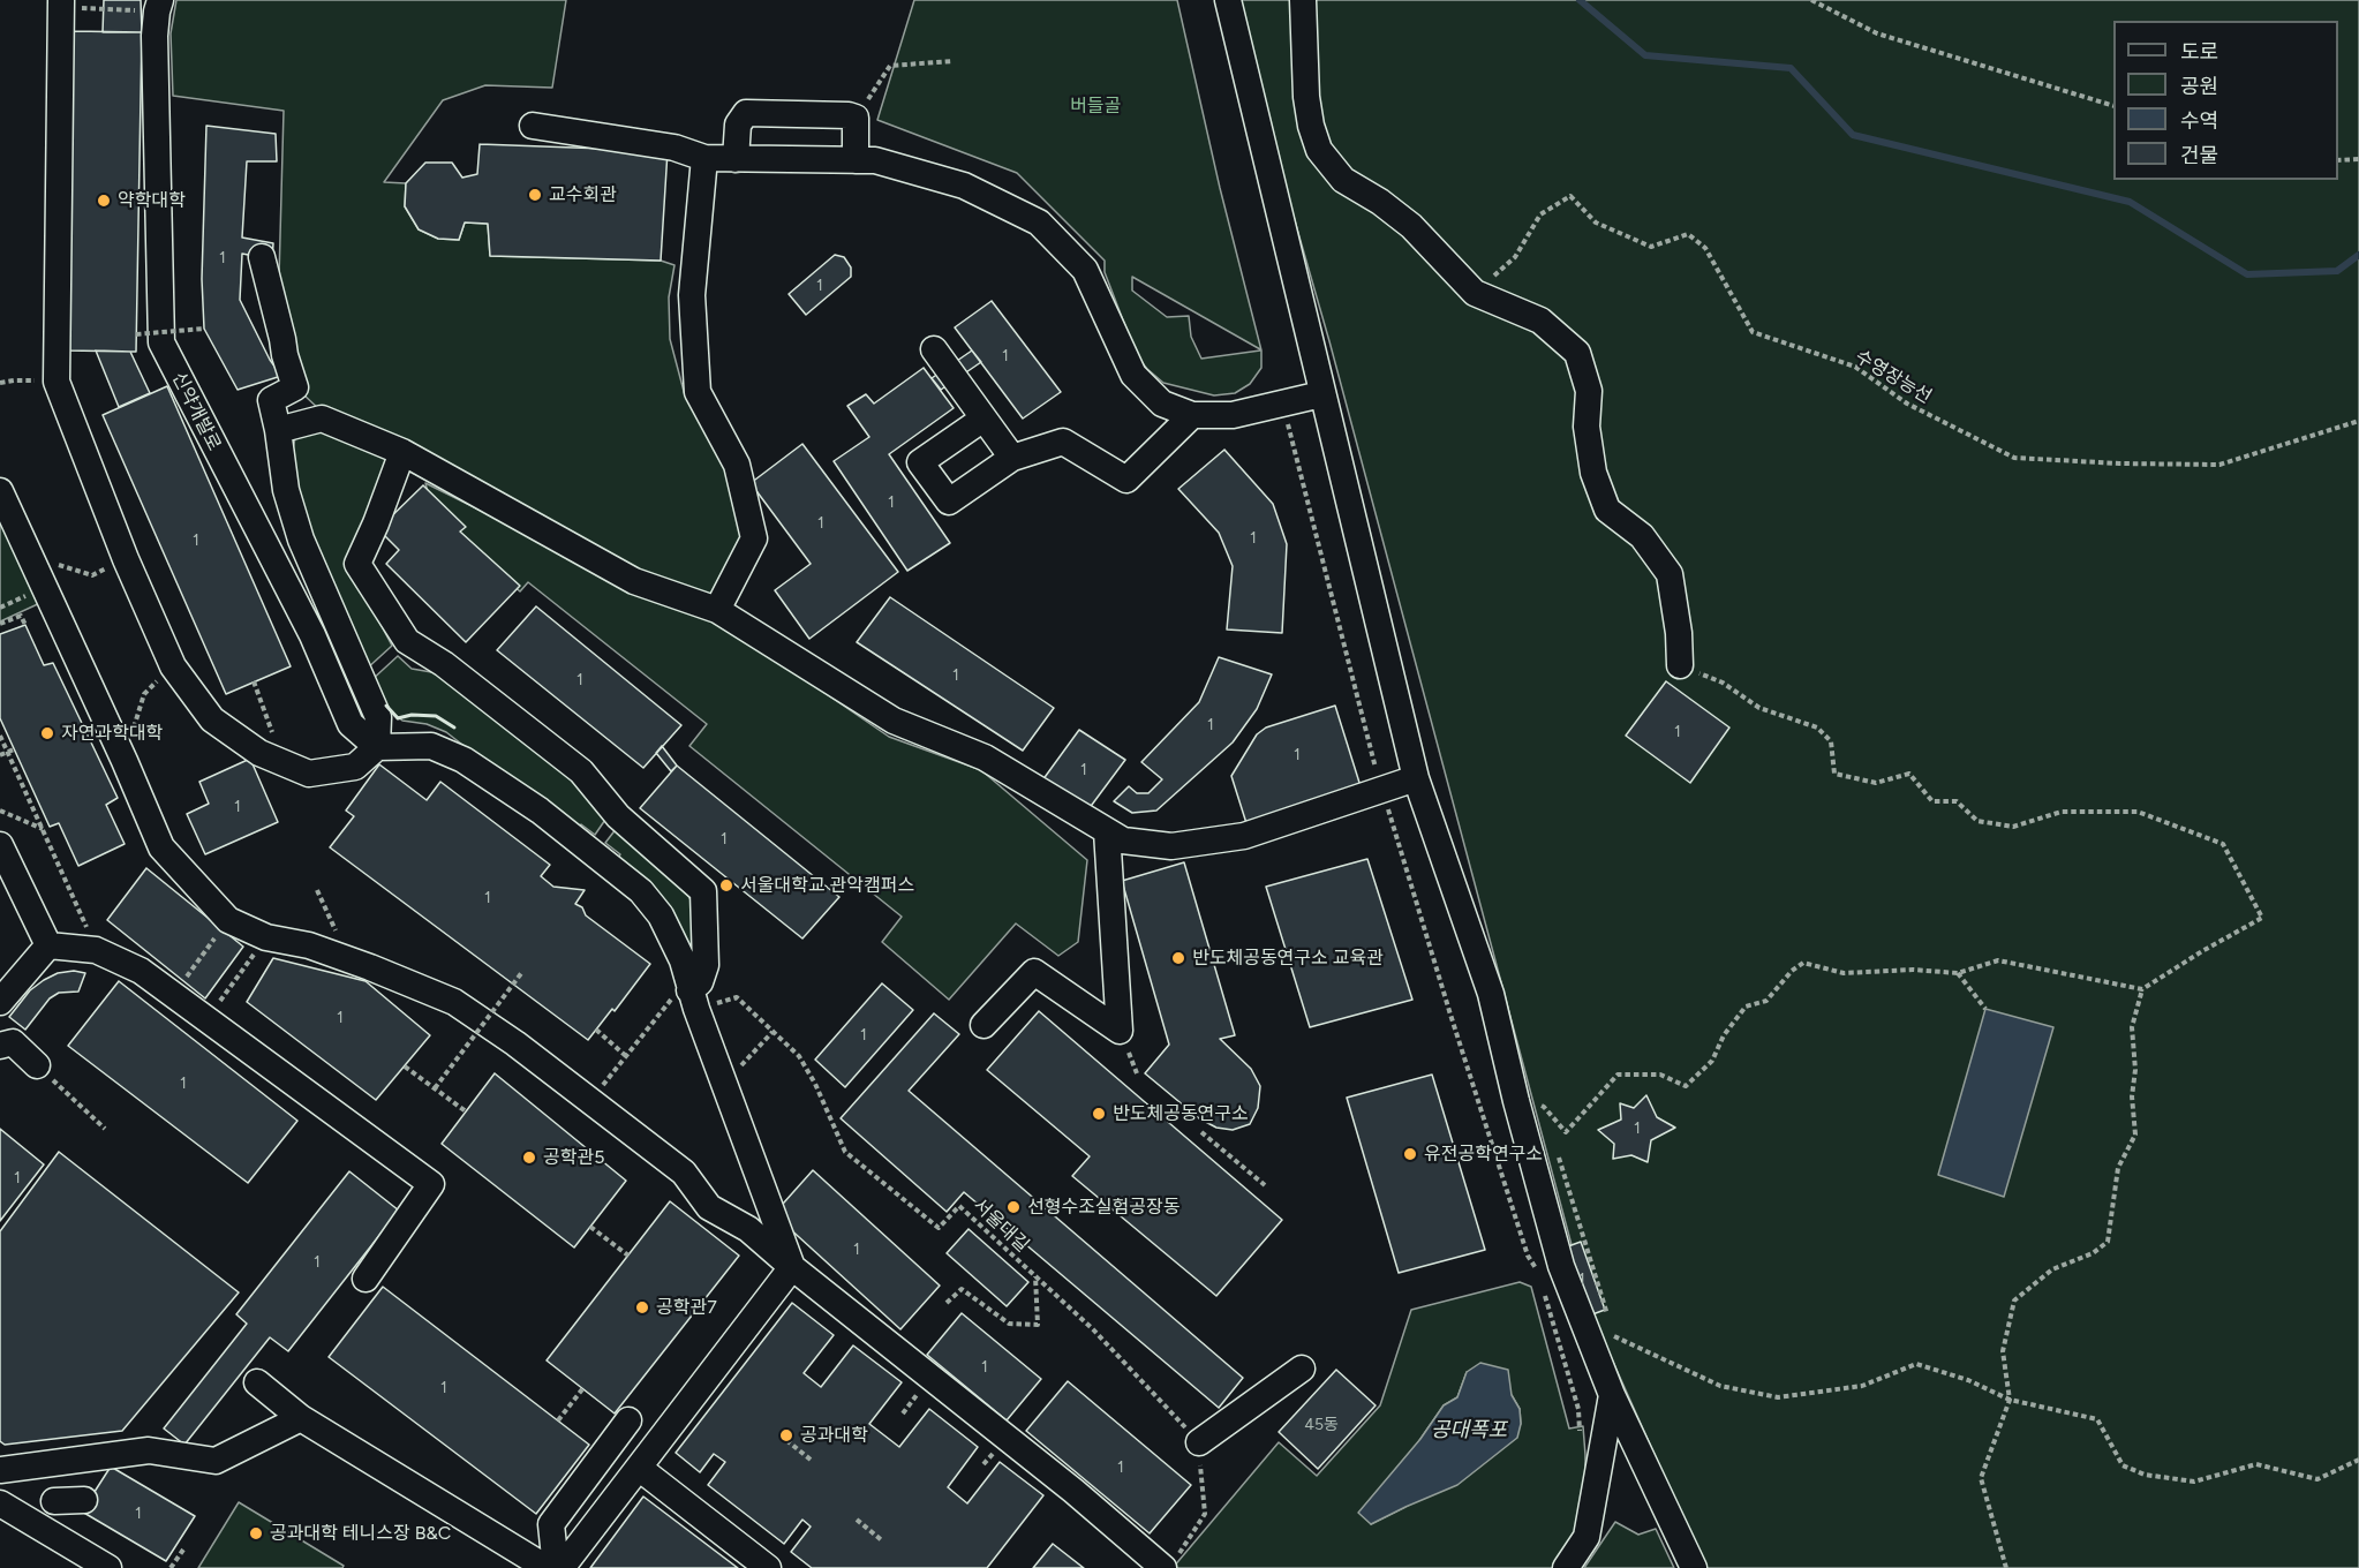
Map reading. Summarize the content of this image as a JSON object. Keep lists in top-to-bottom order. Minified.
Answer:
{"streets":{"street":["신약개발로"],"path":["수영장능선","서울대길"]},"water":["공대폭포"],"parks":["버들골"],"places":["교수회관","약학대학","자연과학대학","서울대학교 관악캠퍼스","반도체공동연구소 교육관","반도체공동연구소","유전공학연구소","공학관5","선형수조실험공장동","공학관7","공과대학","공과대학 테니스장 B&C"],"house_numbers":["1","1","1","1","1","1","1","1","1","1","1","1","1","1","1","1","1","1","1","1","1","1","1","1","1","1","45동","1","1"],"legend":["도로","공원","수역","건물"]}
